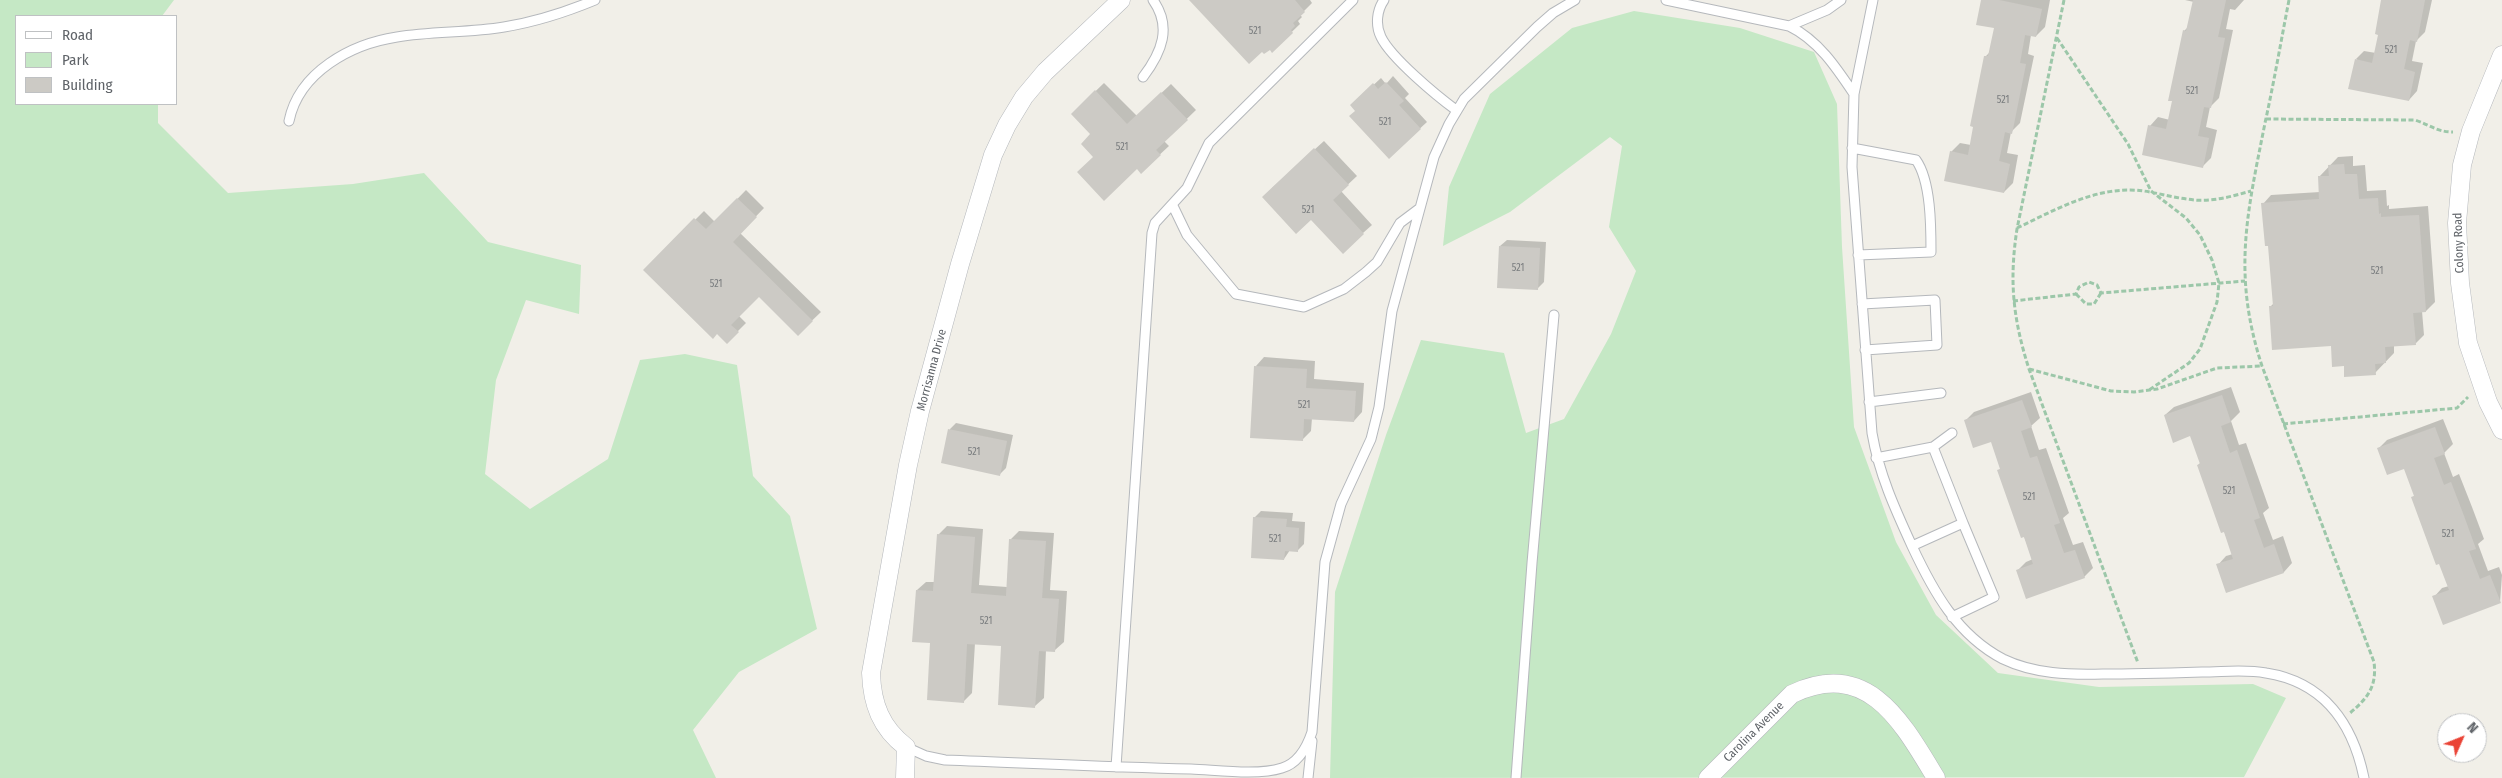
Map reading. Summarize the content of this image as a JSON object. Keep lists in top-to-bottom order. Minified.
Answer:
{"streets":{"street":["Colony Road","Morrisanna Drive","Carolina Avenue"]},"house_numbers":["521","521","521","521","521","521","521","521","521","521","521","521","521","521","521","521","521"],"legend":["Road","Park","Building"],"north":"top right"}
